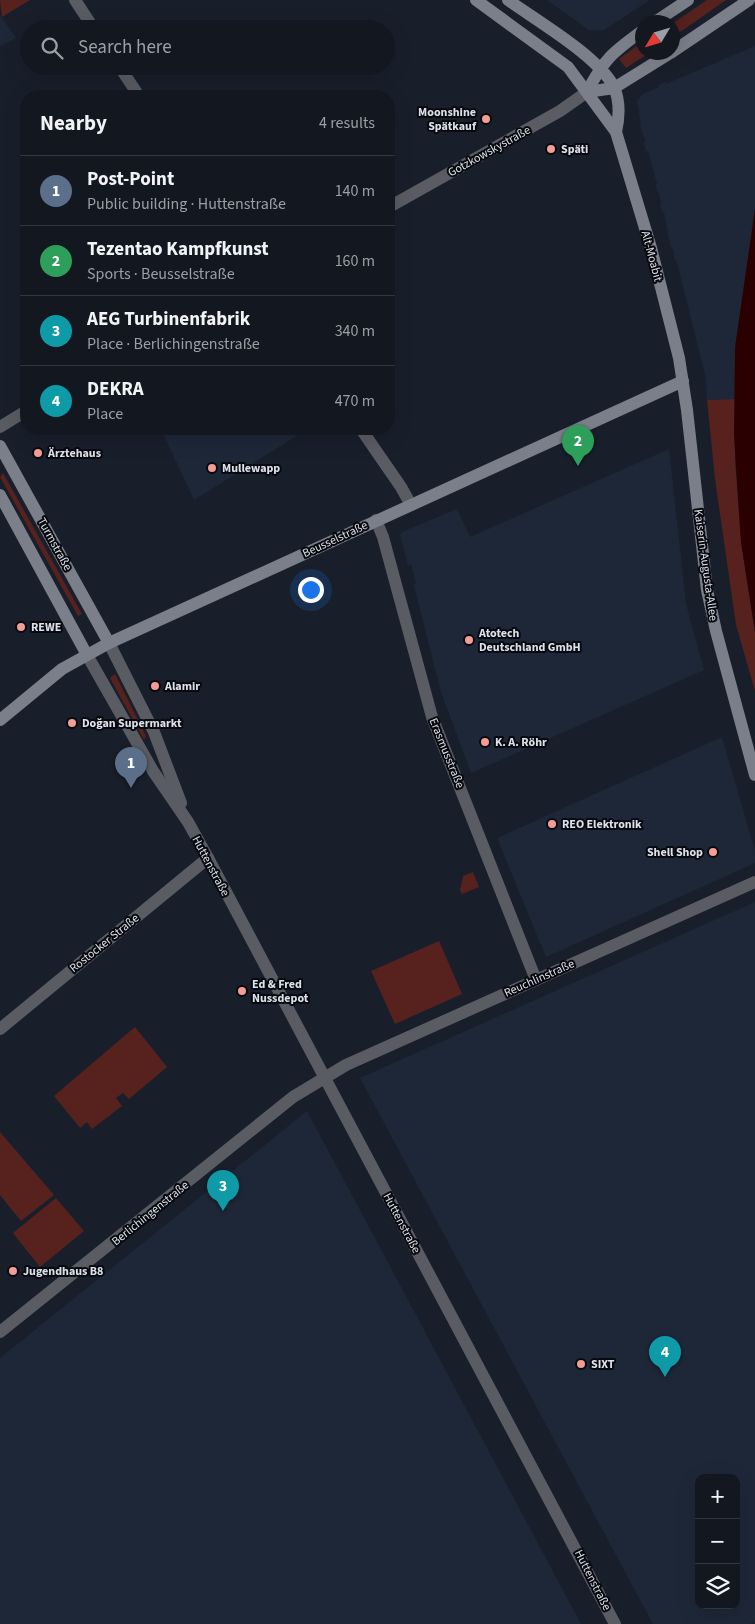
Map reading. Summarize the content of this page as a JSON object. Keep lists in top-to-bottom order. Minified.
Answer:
{"streets":{"main road":["Gotzkowskystraße","Alt-Moabit","Beusselstraße","Turmstraße","Kaiserin-Augusta-Allee"],"street":["Erasmusstraße","Huttenstraße","Rostocker Straße","Reuchlinstraße","Berlichingenstraße"]},"crossings":[["Gotzkowskystraße","Alt-Moabit"],["Alt-Moabit","Beusselstraße"],["Alt-Moabit","Kaiserin-Augusta-Allee"],["Beusselstraße","Turmstraße"],["Beusselstraße","Kaiserin-Augusta-Allee"],["Beusselstraße","Erasmusstraße"],["Beusselstraße","Huttenstraße"],["Turmstraße","Huttenstraße"],["Erasmusstraße","Reuchlinstraße"],["Huttenstraße","Rostocker Straße"],["Huttenstraße","Reuchlinstraße"],["Huttenstraße","Berlichingenstraße"],["Reuchlinstraße","Berlichingenstraße"]],"places":["Moonshine Spätkauf","Späti","Ärztehaus","Mullewapp","REWE","Atotech Deutschland GmbH","Alamir","Doğan Supermarkt","K. A. Röhr","REO Elektronik","Shell Shop","Ed & Fred Nussdepot","Jugendhaus B8","SIXT"],"north":"bottom left","page":{"search":"Search here","heading":["Nearby","4 results"],"list":[{"mark":"1","name":"Post-Point","note":"Public building · Huttenstraße","value":"140 m"},{"mark":"2","name":"Tezentao Kampfkunst","note":"Sports · Beusselstraße","value":"160 m"},{"mark":"3","name":"AEG Turbinenfabrik","note":"Place · Berlichingenstraße","value":"340 m"},{"mark":"4","name":"DEKRA","note":"Place","value":"470 m"}],"pins":["2","1","3","4"],"map_buttons":["+","−"]}}
